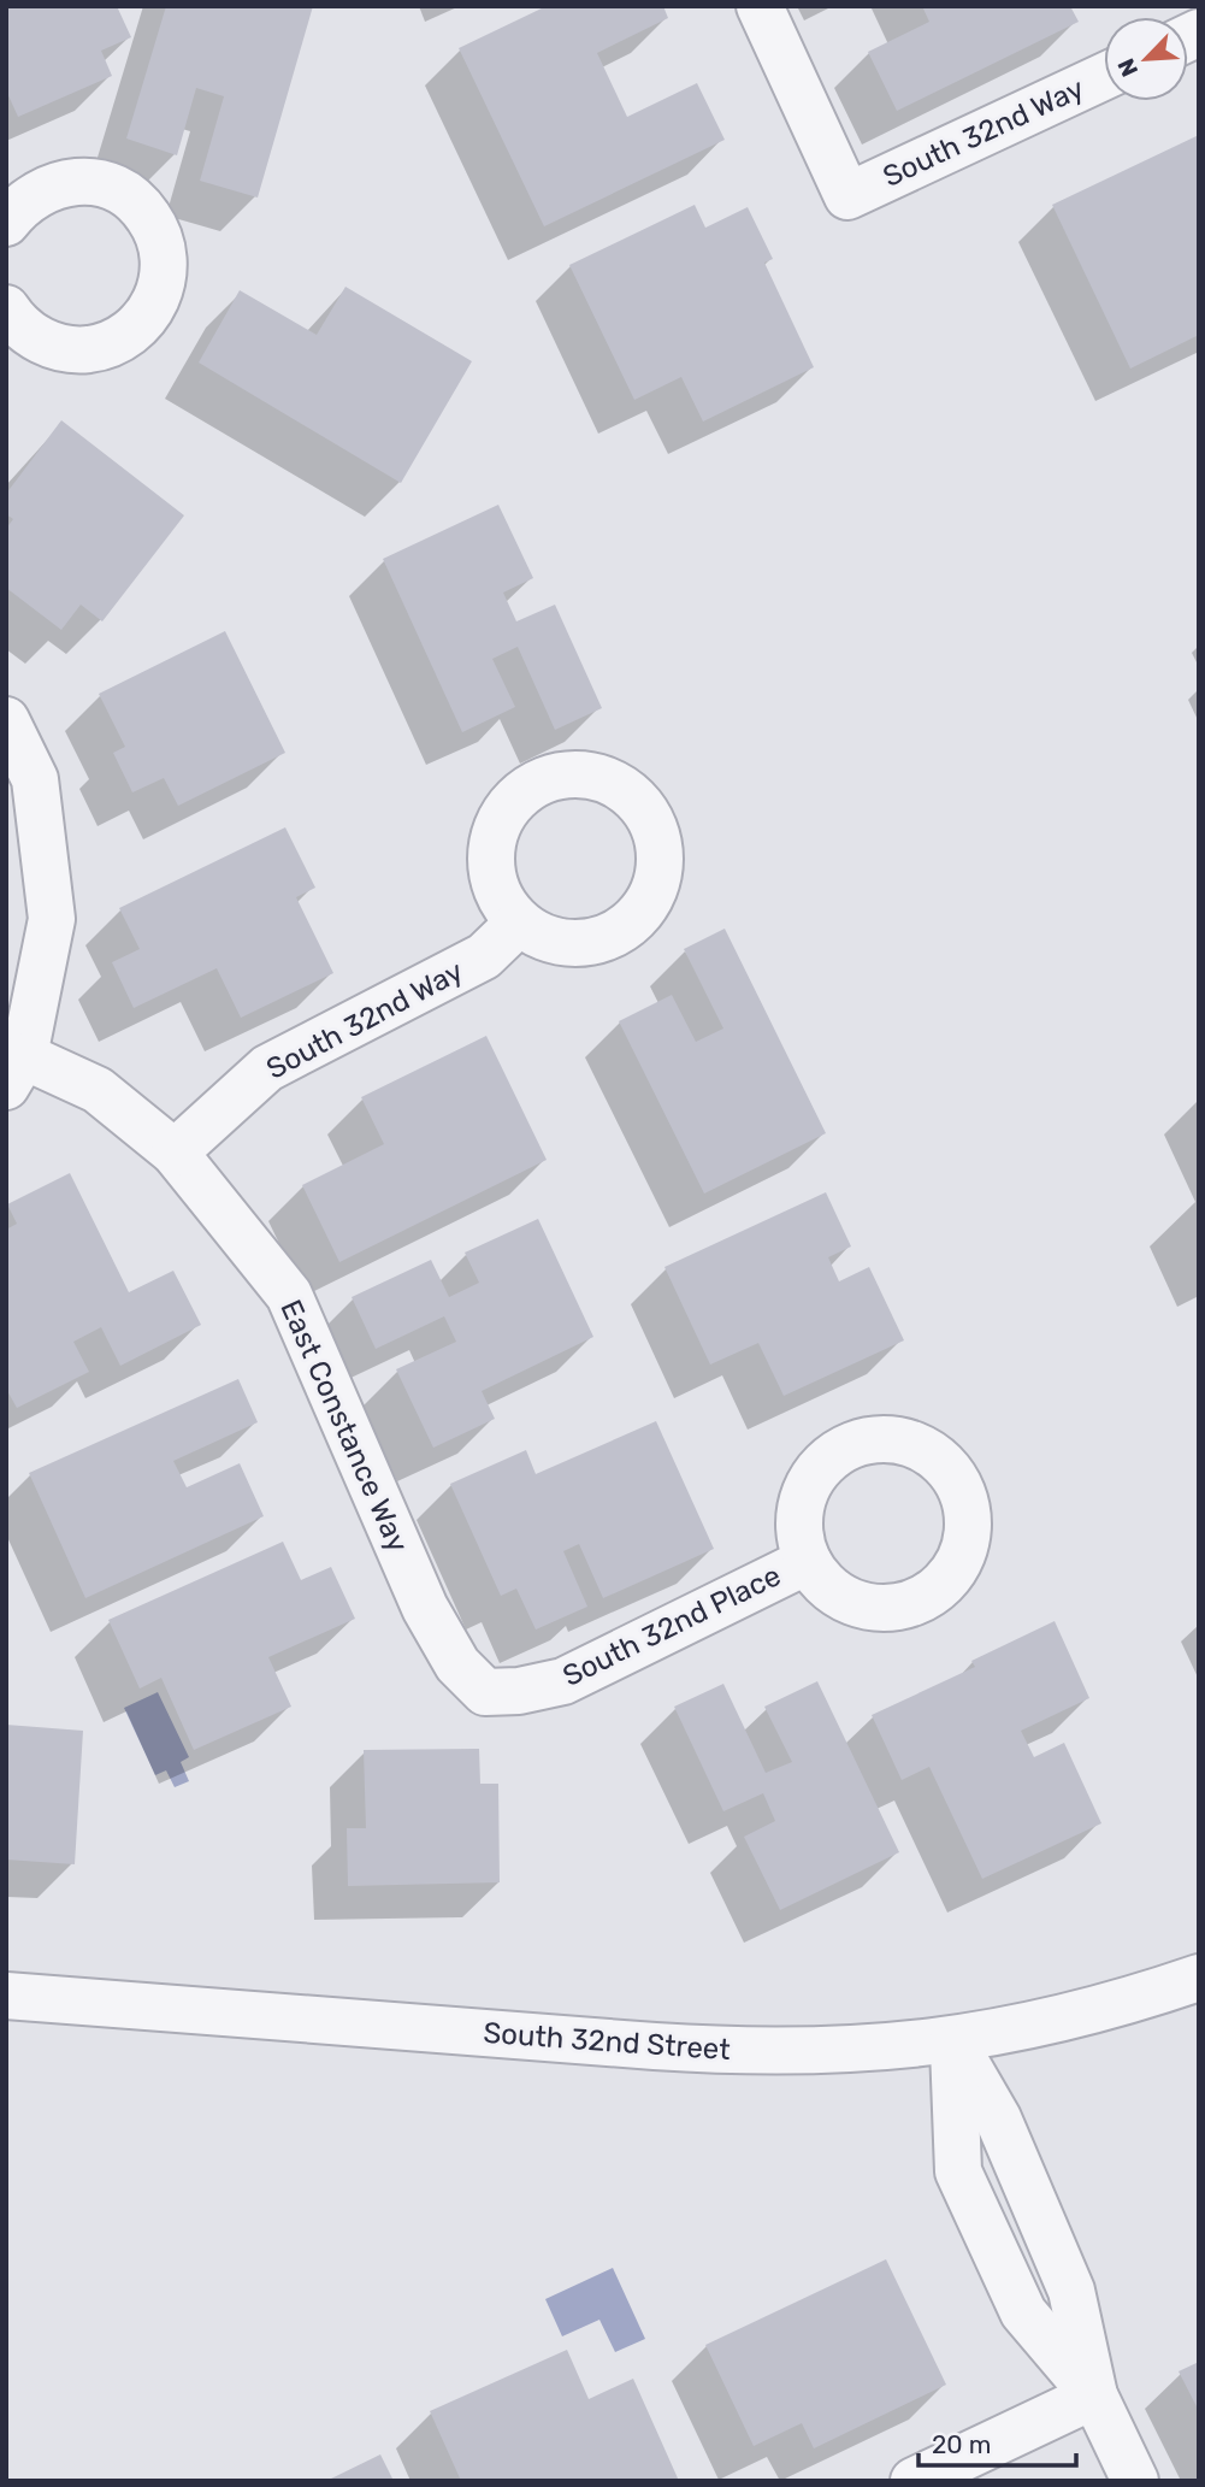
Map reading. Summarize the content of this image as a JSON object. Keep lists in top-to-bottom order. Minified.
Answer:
{"streets":{"street":["South 32nd Way","East Constance Way","South 32nd Place","South 32nd Street"]},"crossings":[["South 32nd Way","East Constance Way"],["East Constance Way","South 32nd Place"]],"scale_bar":"20 m","north":"bottom left"}
